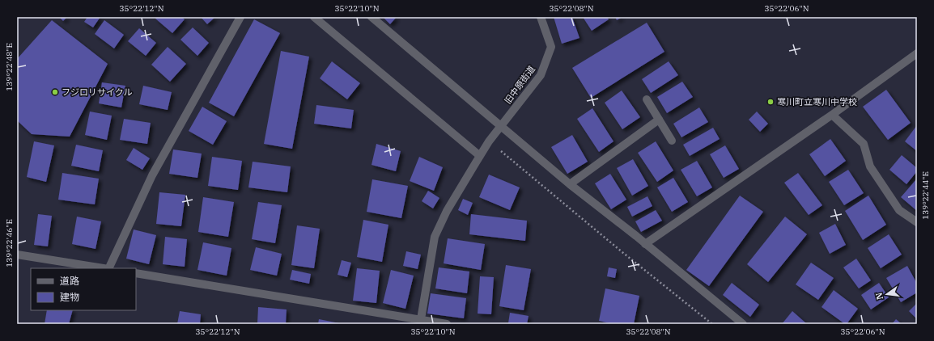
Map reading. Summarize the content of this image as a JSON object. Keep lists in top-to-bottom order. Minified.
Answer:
{"streets":{"street":["旧中原街道"]},"places":["フジロリサイクル","寒川町立寒川中学校"],"legend":["道路","建物"],"north":"left","coordinates":["35°22'12\"N","35°22'10\"N","35°22'08\"N","35°22'06\"N","139°22'48\"E","139°22'44\"E","139°22'46\"E"]}
